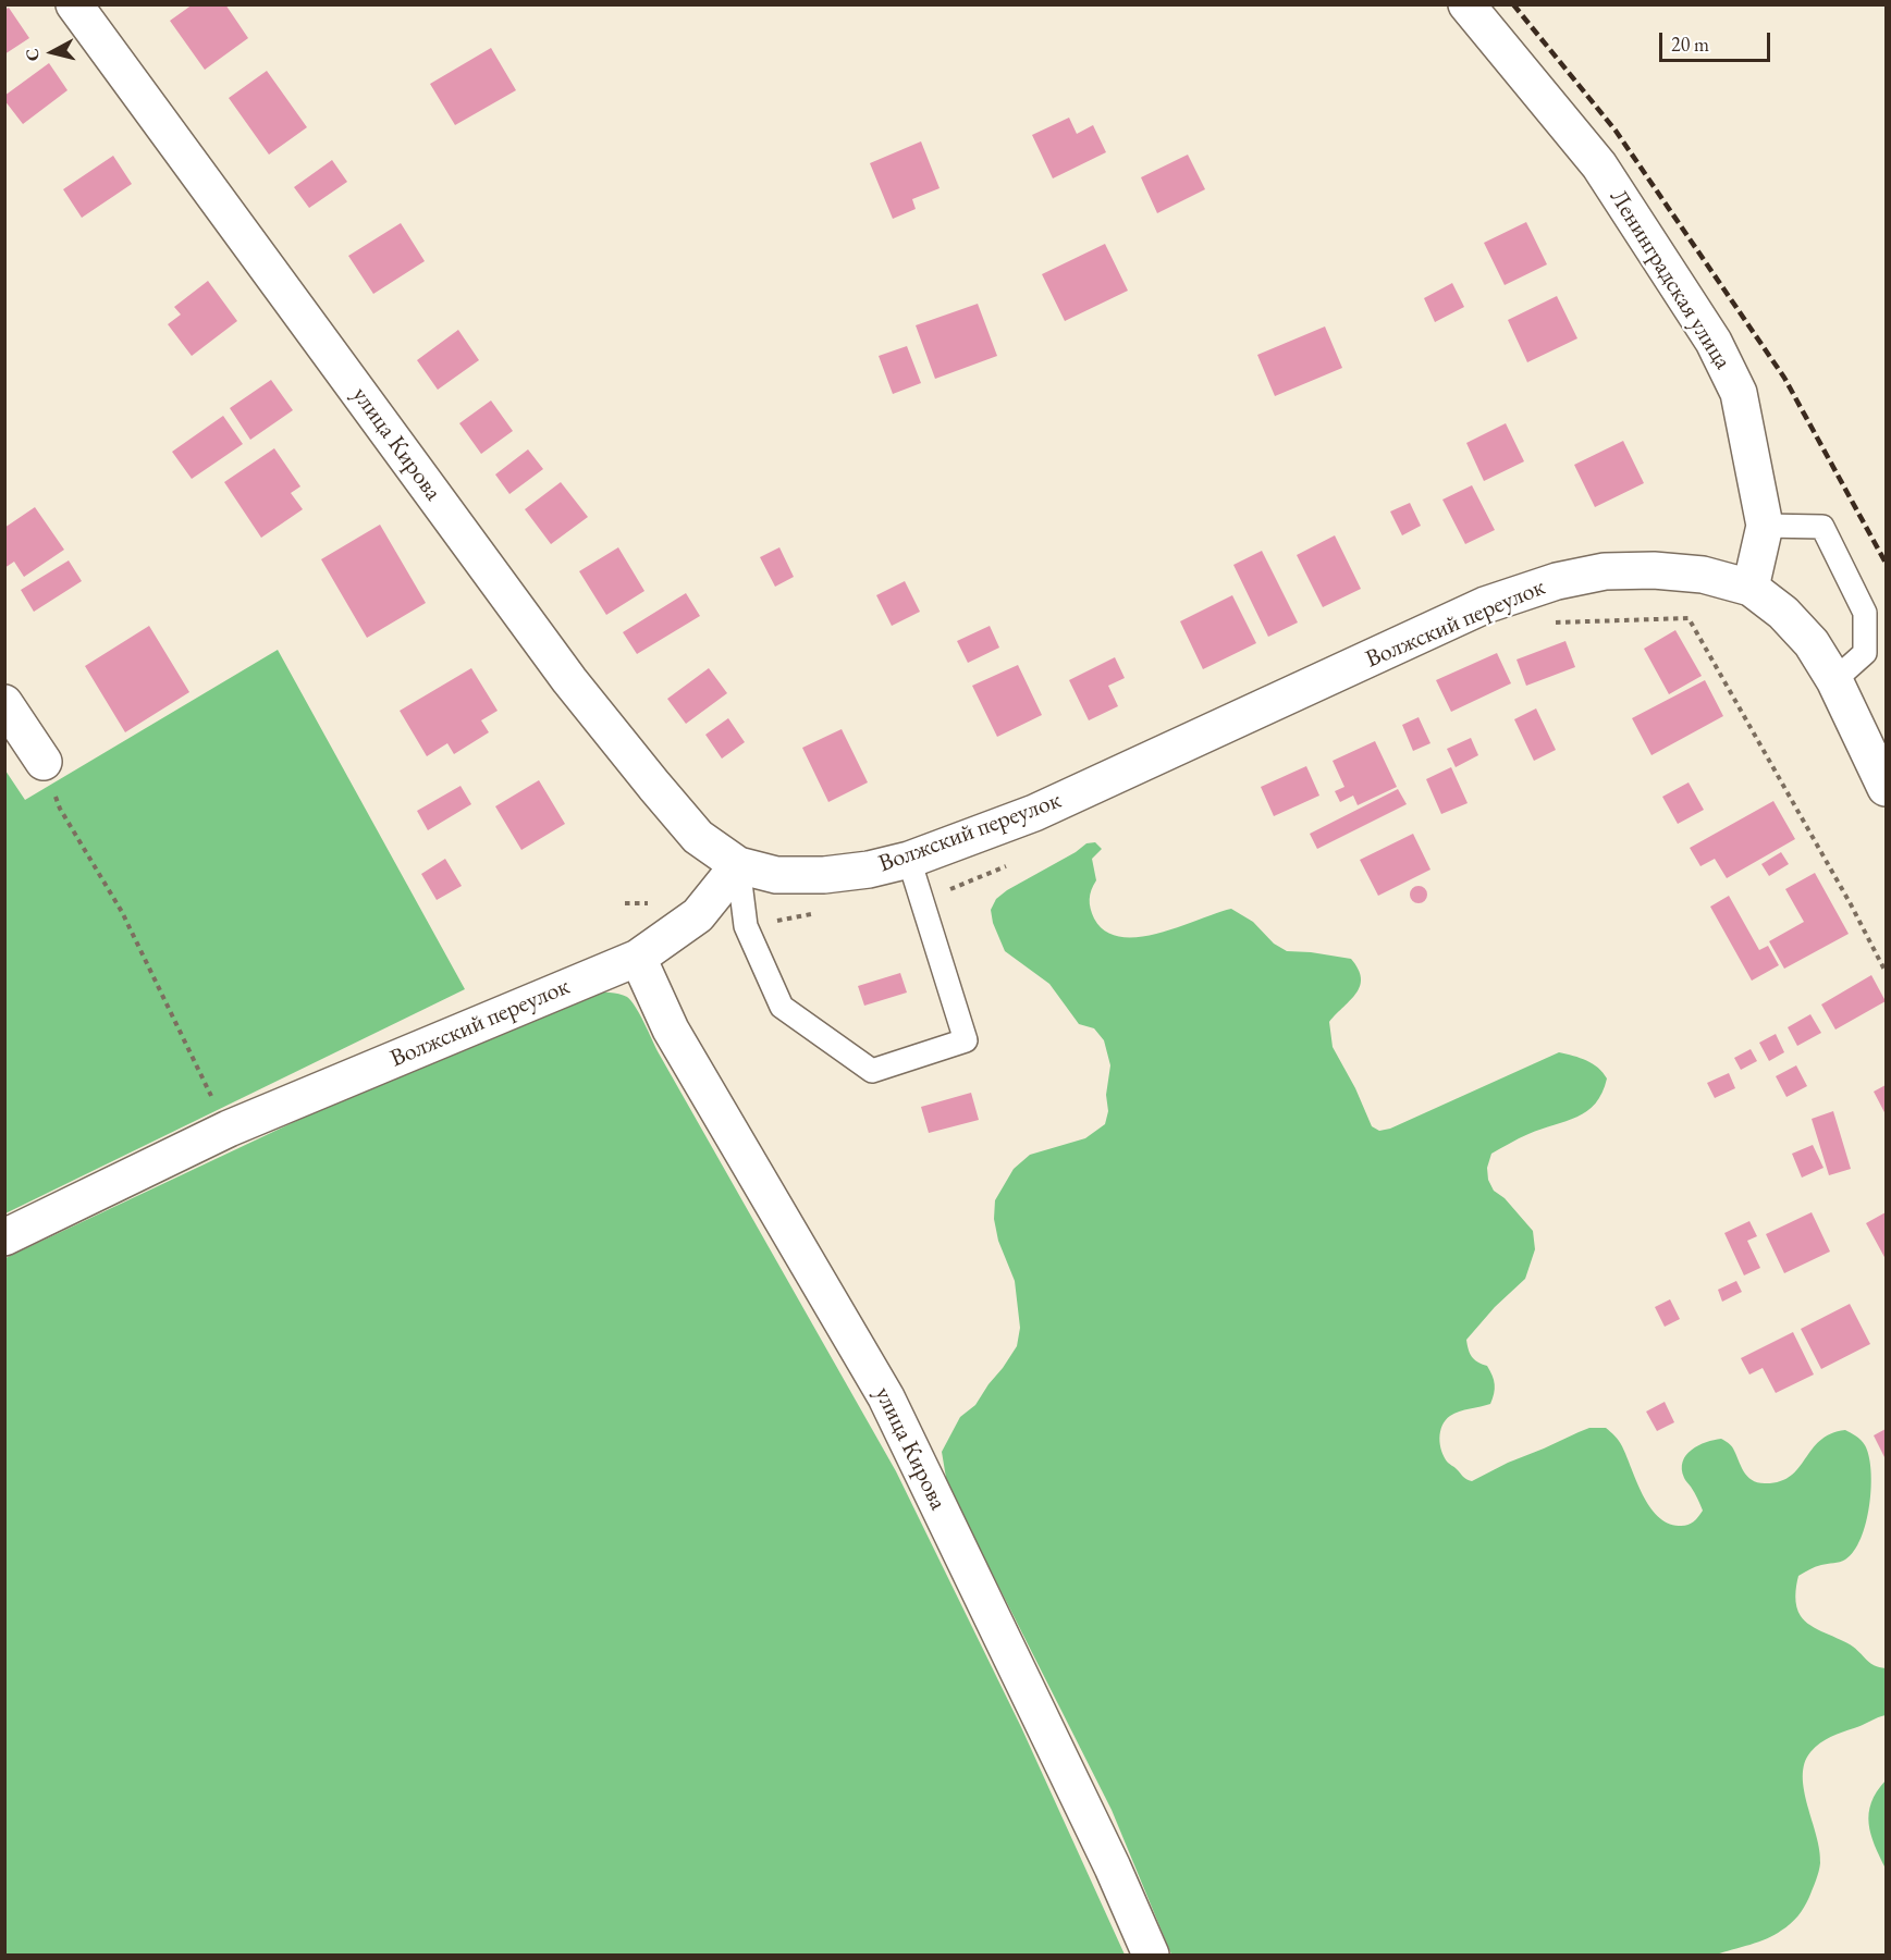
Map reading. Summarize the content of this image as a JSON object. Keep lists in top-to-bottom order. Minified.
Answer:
{"streets":{"street":["Ленинградская улица","улица Кирова","Волжский переулок"]},"crossings":[["Ленинградская улица","Волжский переулок"],["улица Кирова","Волжский переулок"]],"scale_bar":"20 m","north":"left"}
